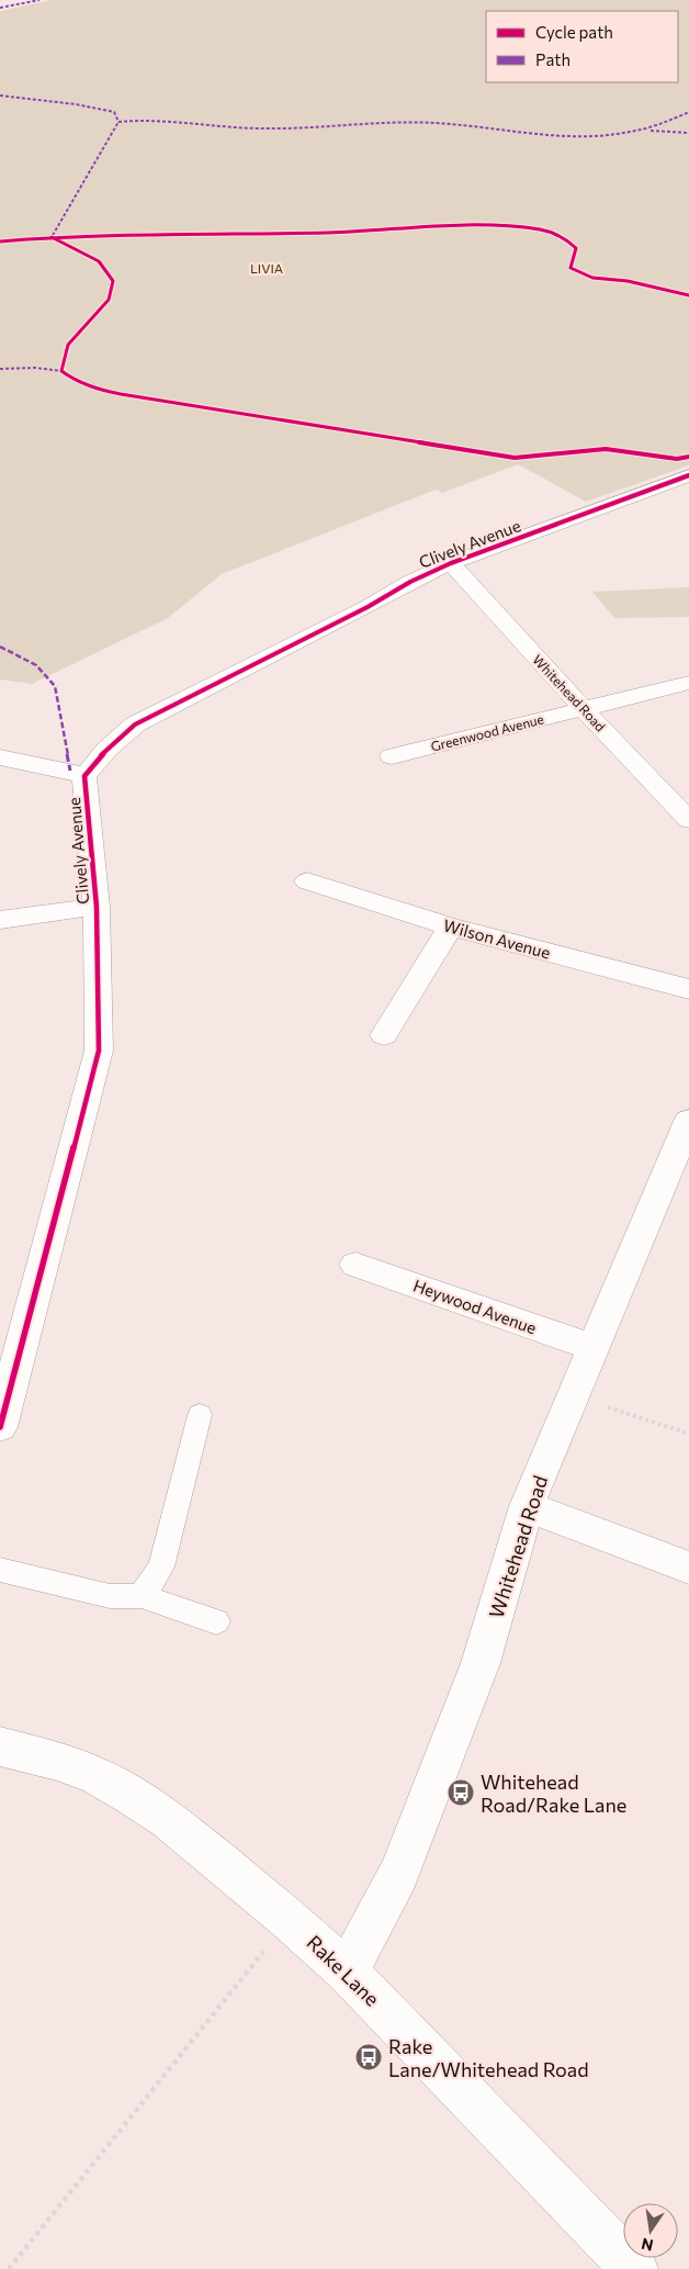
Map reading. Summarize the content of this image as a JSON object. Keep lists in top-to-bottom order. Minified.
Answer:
{"streets":{"street":["Clively Avenue","Whitehead Road","Greenwood Avenue","Wilson Avenue","Heywood Avenue","Rake Lane"]},"crossings":[["Clively Avenue","Whitehead Road"],["Whitehead Road","Greenwood Avenue"],["Whitehead Road","Heywood Avenue"],["Whitehead Road","Rake Lane"]],"parks":["LIVIA"],"places":{"bus stop":["Whitehead Road/Rake Lane","Rake Lane/Whitehead Road"]},"legend":["Cycle path","Path"],"north":"bottom"}
